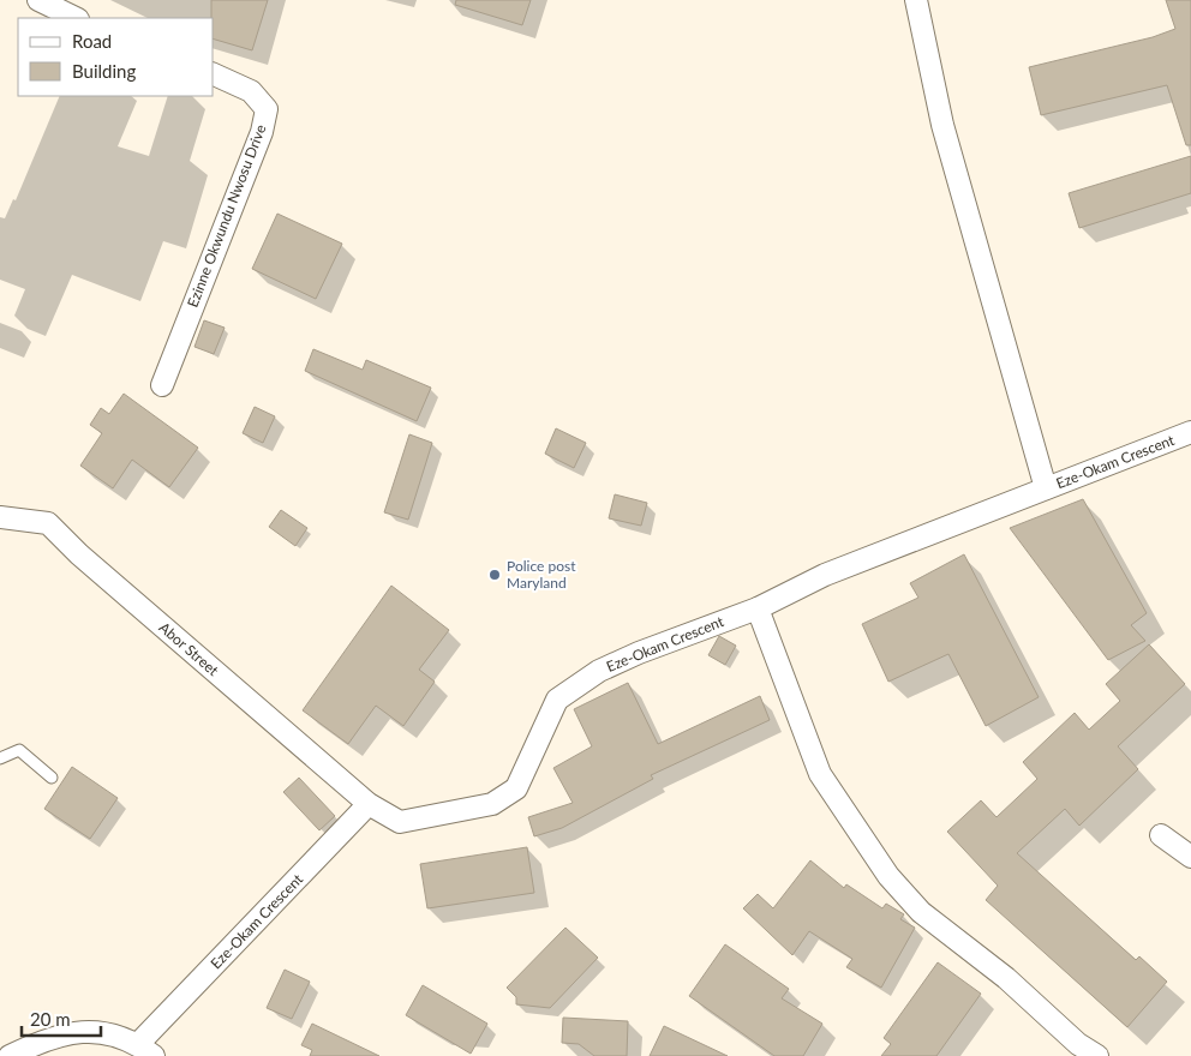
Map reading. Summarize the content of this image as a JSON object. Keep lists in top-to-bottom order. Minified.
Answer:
{"streets":{"street":["Ezinne Okwundu Nwosu Drive","Eze-Okam Crescent","Abor Street"]},"crossings":[["Eze-Okam Crescent","Abor Street"]],"places":["Police post Maryland"],"legend":["Road","Building"],"scale_bar":"20 m"}
